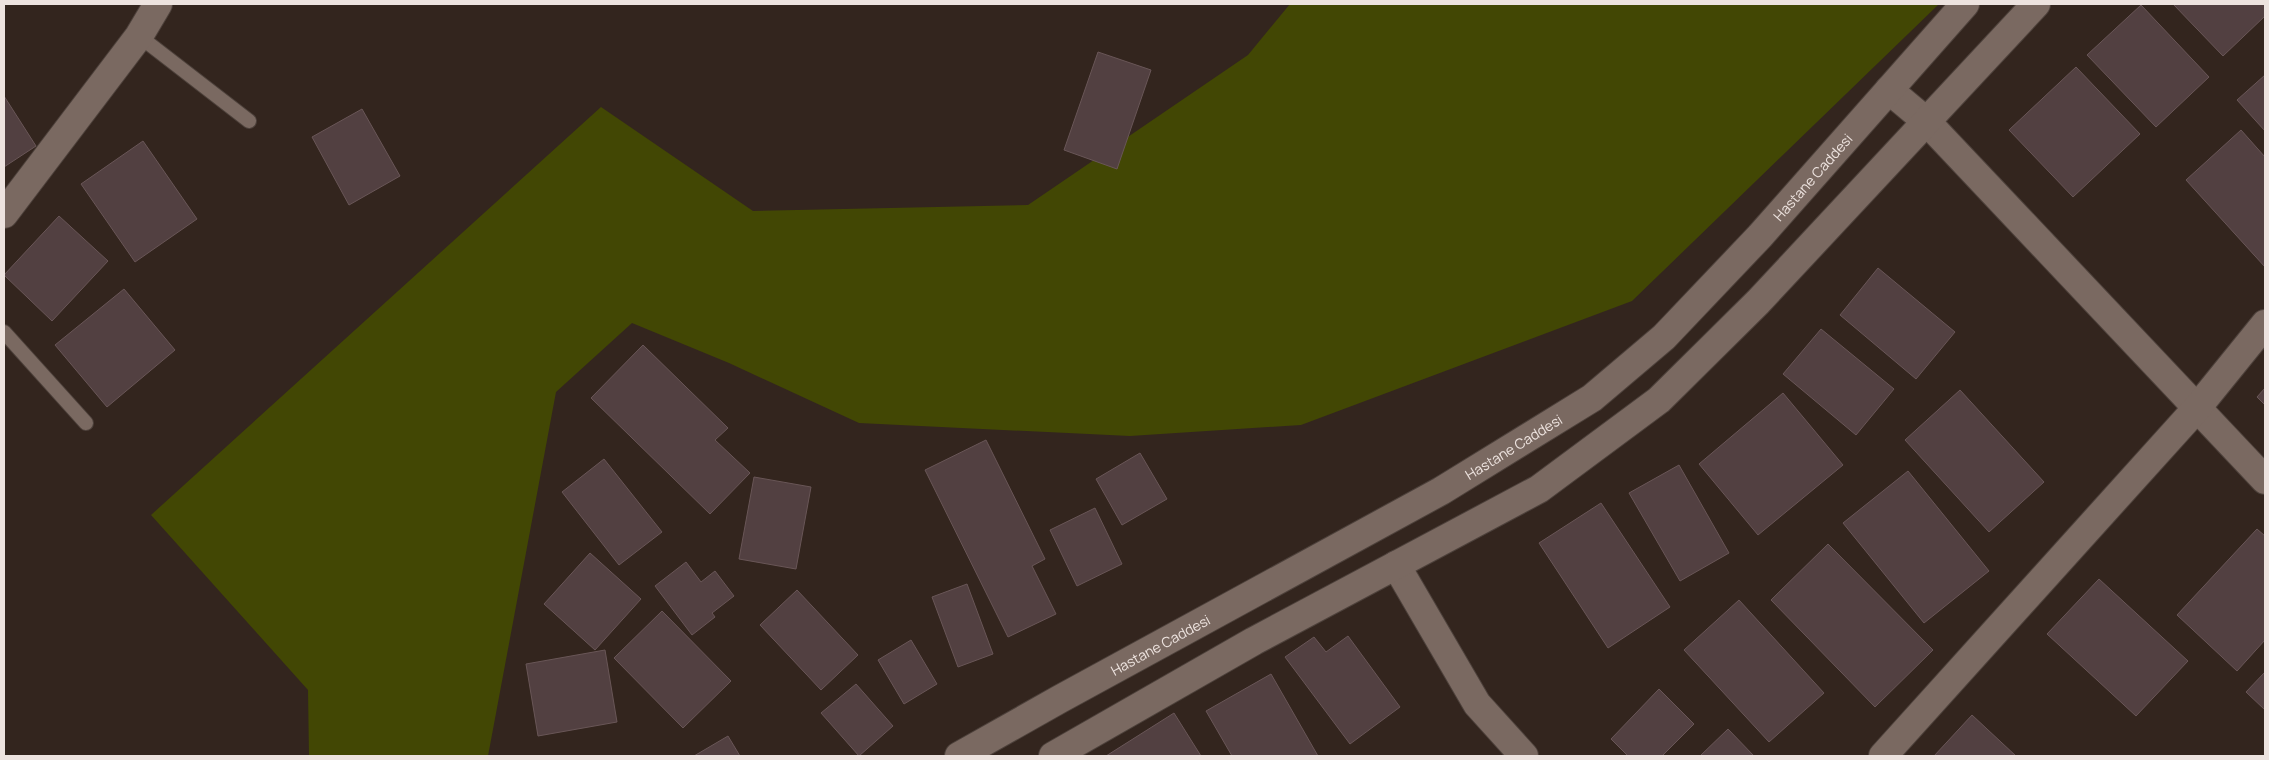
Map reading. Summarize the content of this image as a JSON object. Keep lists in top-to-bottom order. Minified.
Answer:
{"streets":{"main road":["Hastane Caddesi"]}}
